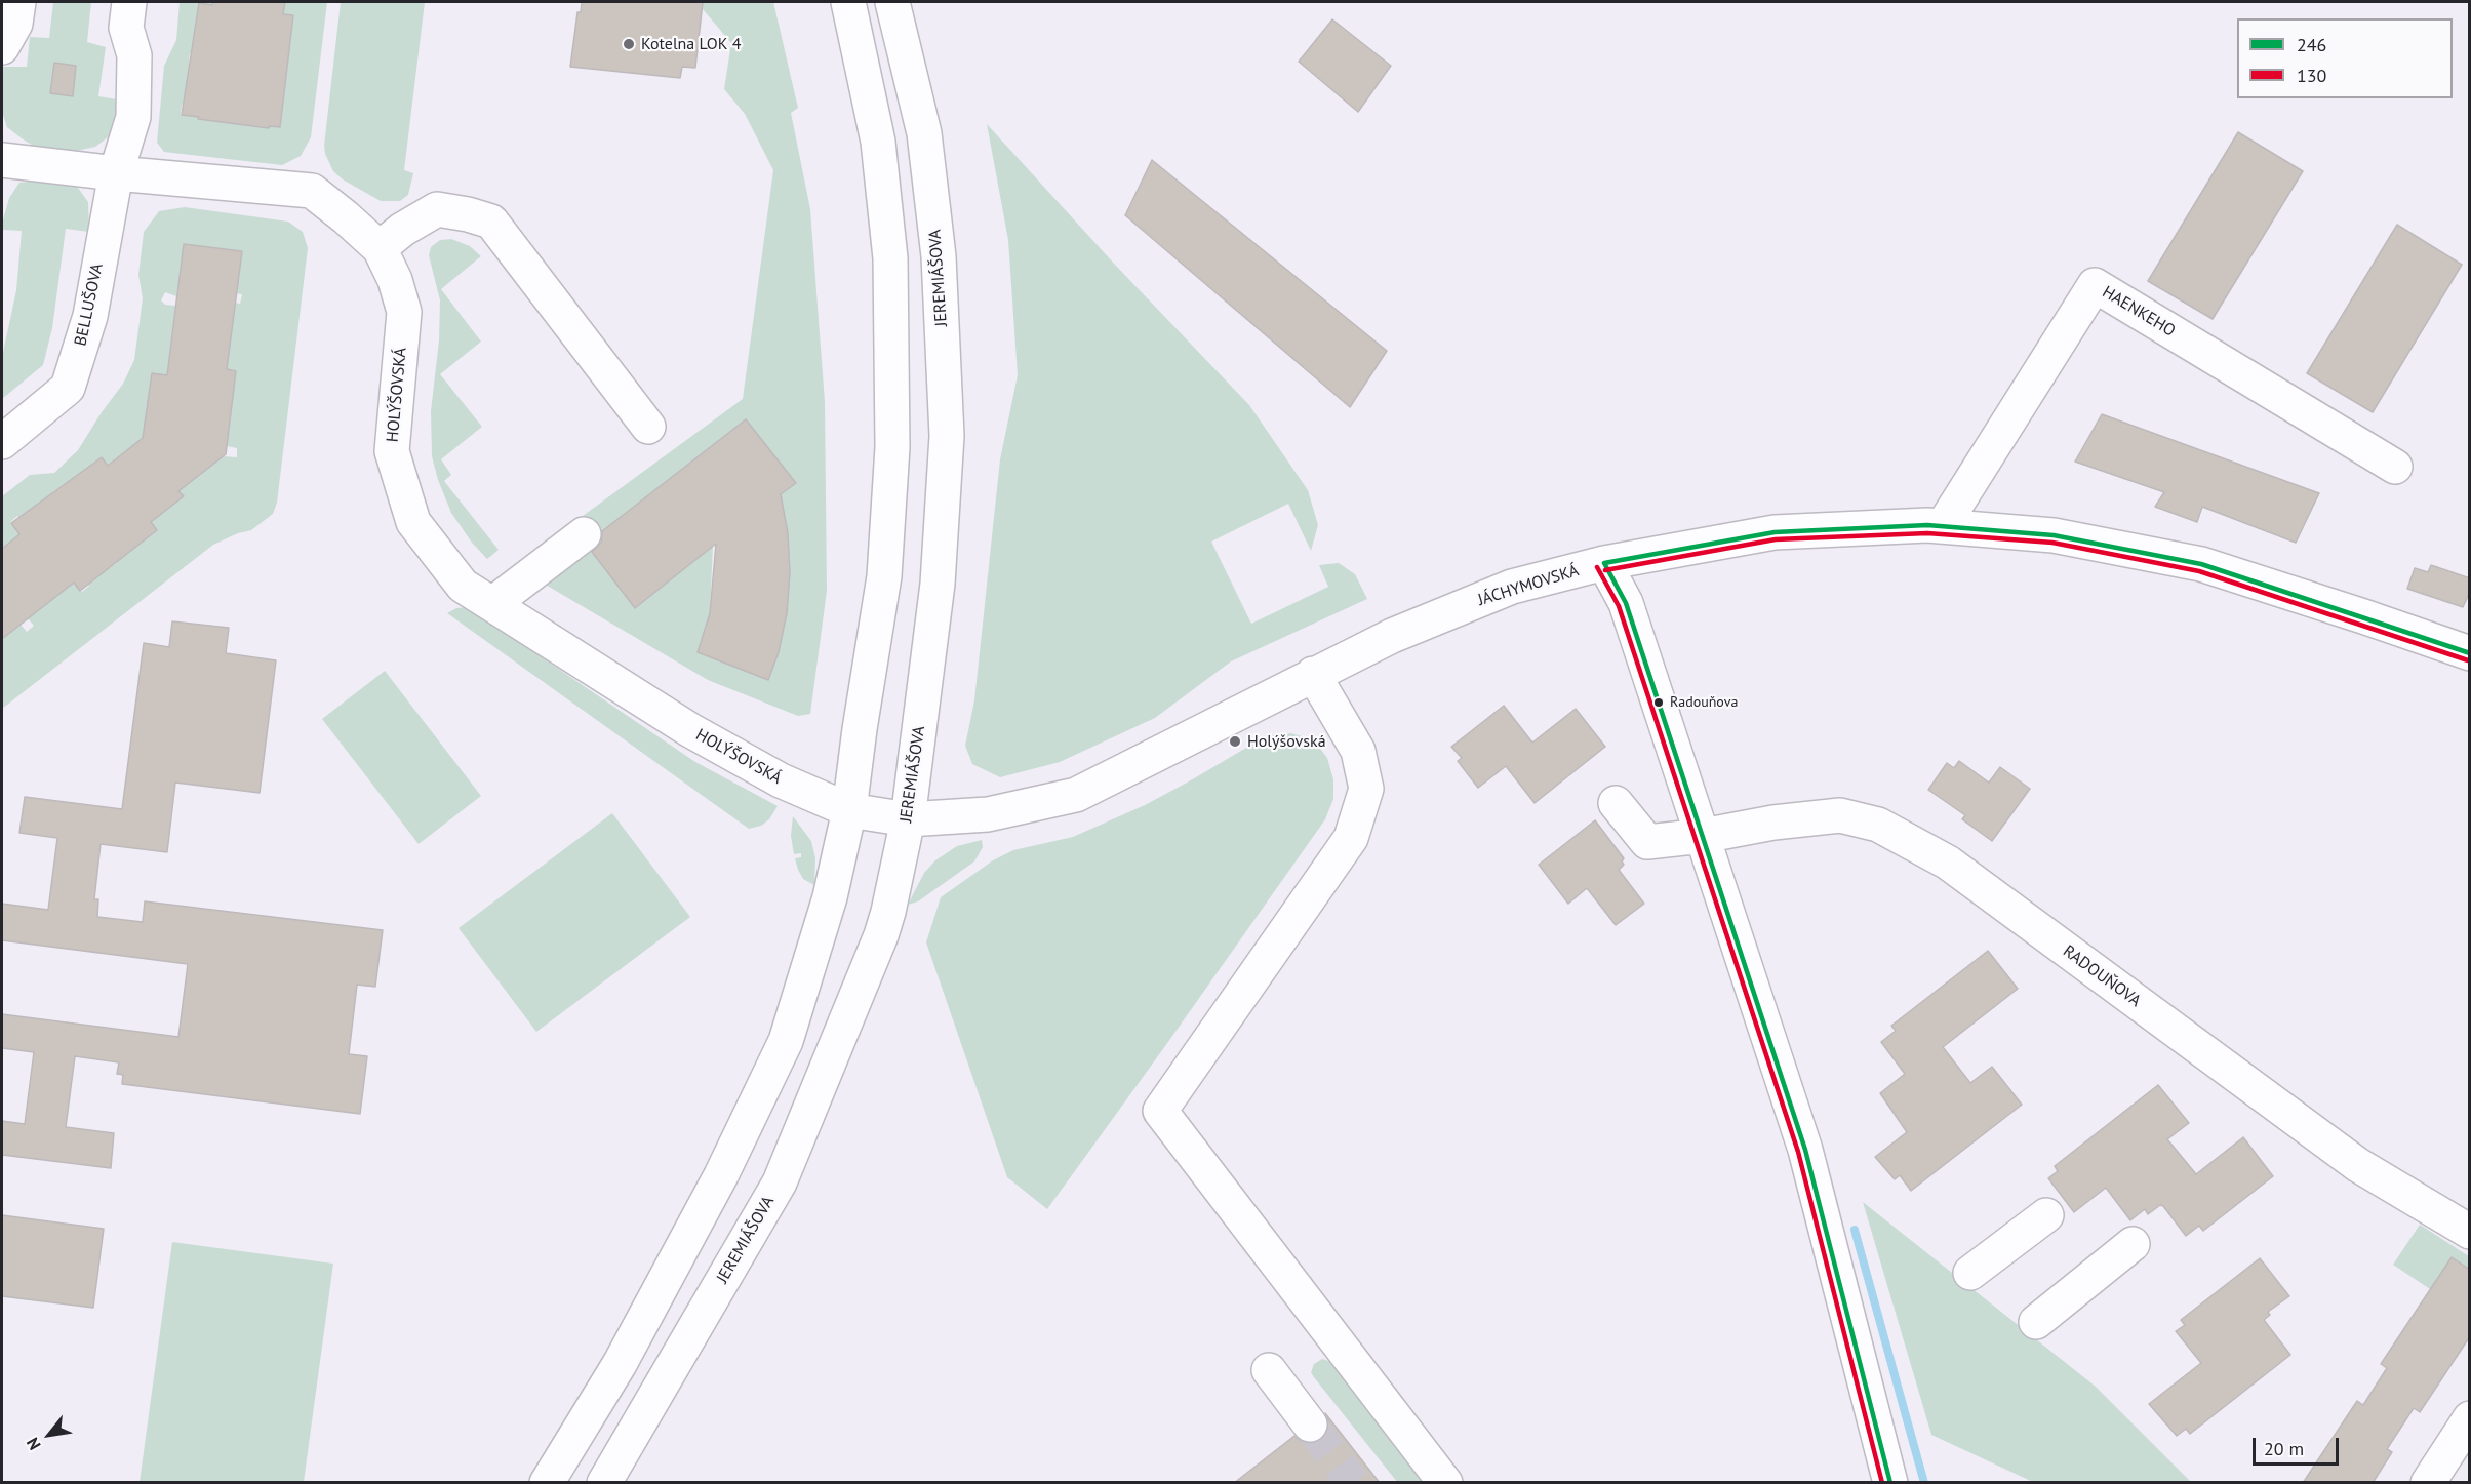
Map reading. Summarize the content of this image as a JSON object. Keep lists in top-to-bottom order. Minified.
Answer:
{"streets":{"street":["JEREMIÁŠOVA","BELLUŠOVA","HAENKEHO","HOLÝŠOVSKÁ","JÁCHYMOVSKÁ","RADOUŇOVA"]},"crossings":[["JEREMIÁŠOVA","HOLÝŠOVSKÁ"],["JEREMIÁŠOVA","JÁCHYMOVSKÁ"],["BELLUŠOVA","HOLÝŠOVSKÁ"],["HAENKEHO","JÁCHYMOVSKÁ"],["HOLÝŠOVSKÁ","JÁCHYMOVSKÁ"]],"places":["Kotelna LOK 4","Radouňova","Holýšovská"],"lines":["transit line 246","transit line 130"],"legend":["246","130"],"scale_bar":"20 m","north":"bottom left"}
